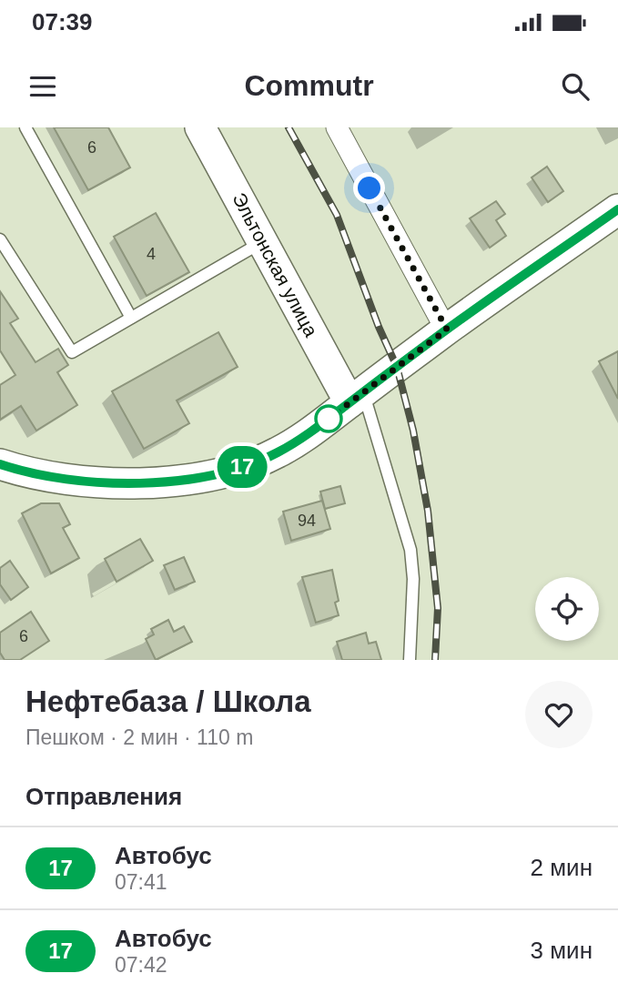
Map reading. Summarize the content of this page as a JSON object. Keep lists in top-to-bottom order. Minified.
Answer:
{"streets":{"main road":["Эльтонская улица"]},"lines":["bus line 17"],"house_numbers":["6","4","94","6"],"page":{"status":"07:39","header":"Commutr","on_map":"17","heading":[["Нефтебаза / Школа","Пешком · 2 мин · 110 m"],"Отправления"],"list":[{"mark":"17","name":"Автобус","note":"07:41","value":"2 мин"},{"mark":"17","name":"Автобус","note":"07:42","value":"3 мин"}]}}
